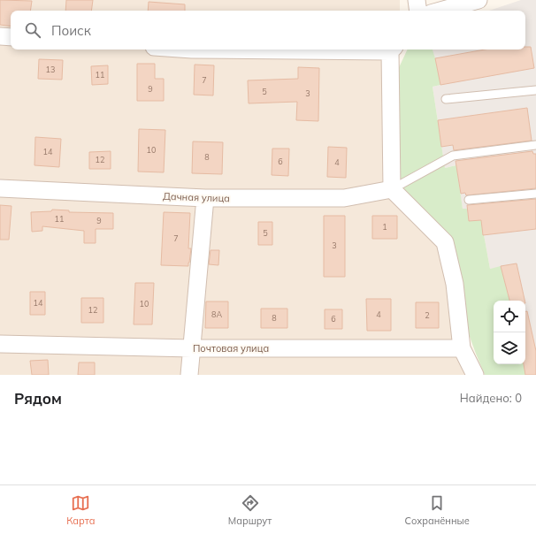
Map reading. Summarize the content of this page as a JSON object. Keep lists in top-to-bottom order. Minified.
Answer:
{"streets":{"street":["Дачная улица","Почтовая улица"]},"house_numbers":["13","11","7","9","5","3","10","14","8","12","6","4","11","9","1","5","7","3","14","10","12","8А","4","2","8","6"],"page":{"search":"Поиск","heading":["Рядом","Найдено: 0"],"nav":["Карта","Маршрут","Сохранённые"]}}
